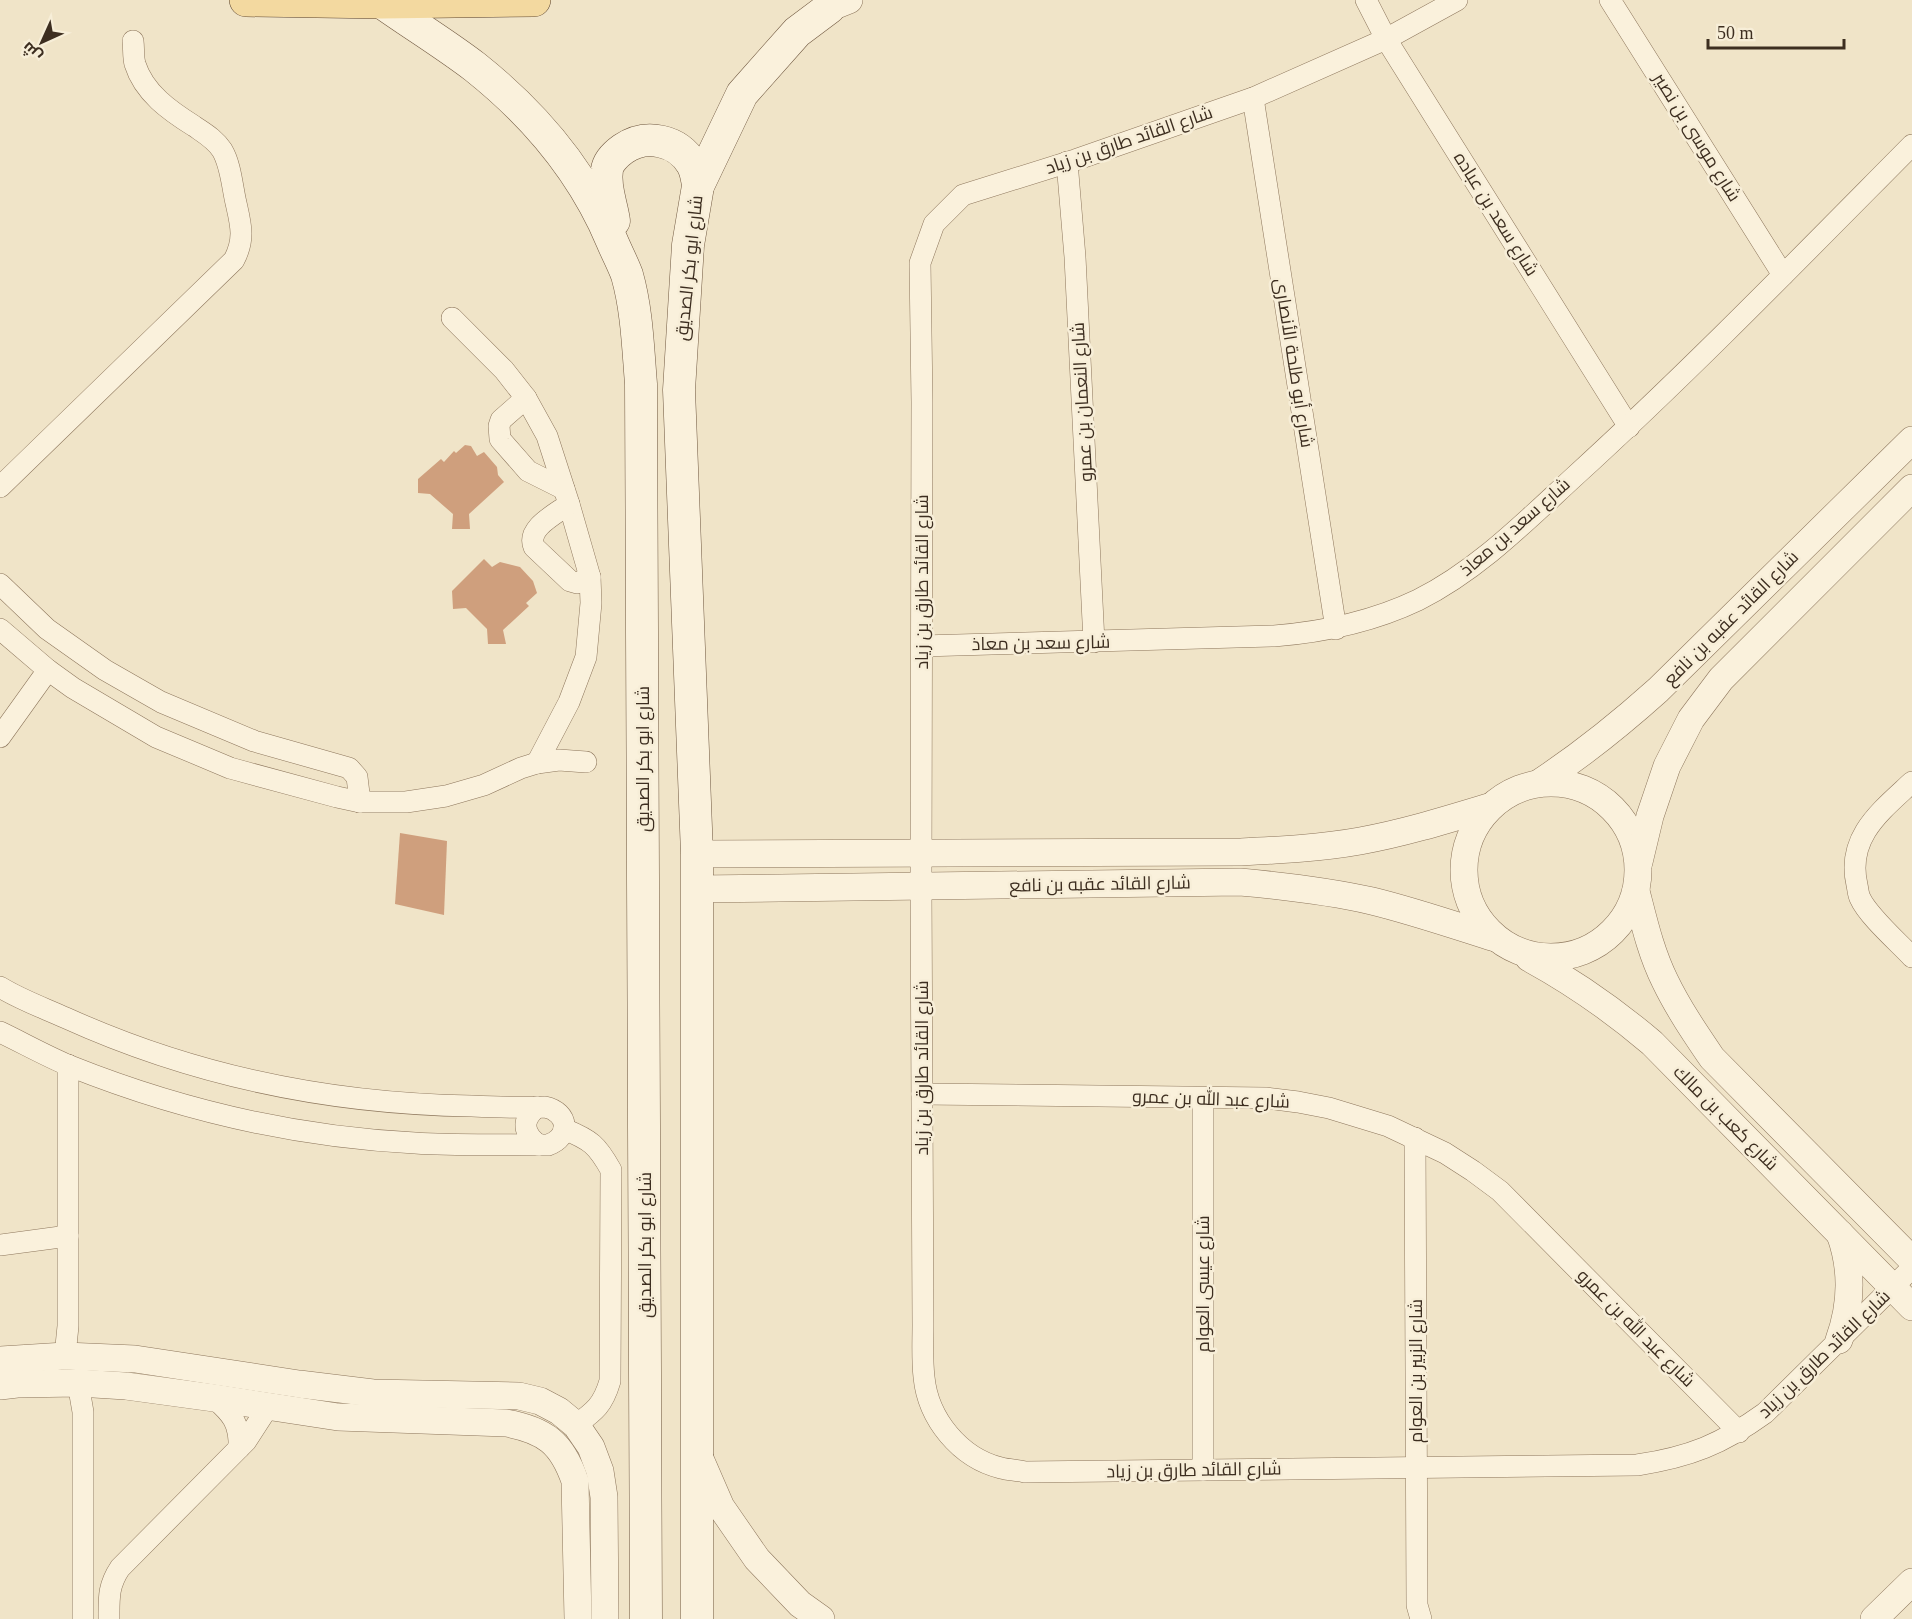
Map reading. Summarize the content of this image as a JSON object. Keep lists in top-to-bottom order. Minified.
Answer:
{"streets":{"main road":["شارع ابو بكر الصديق"],"street":["شارع موسى بن نصير","شارع القائد طارق بن زياد","شارع سعد بن عباده","شارع أبو طلحة الأنصارى","شارع النعمان بن عمرو","شارع سعد بن معاذ","شارع القائد عقبه بن نافع","شارع عبد الله بن عمرو","شارع كعب بن مالك","شارع عيسى العوام","شارع الزبير بن العوام"]},"crossings":[["شارع موسى بن نصير","شارع سعد بن معاذ"],["شارع القائد طارق بن زياد","شارع سعد بن عباده"],["شارع القائد طارق بن زياد","شارع أبو طلحة الأنصارى"],["شارع القائد طارق بن زياد","شارع النعمان بن عمرو"],["شارع القائد طارق بن زياد","شارع سعد بن معاذ"],["شارع القائد طارق بن زياد","شارع القائد عقبه بن نافع"],["شارع القائد طارق بن زياد","شارع عبد الله بن عمرو"],["شارع القائد طارق بن زياد","شارع كعب بن مالك"],["شارع القائد طارق بن زياد","شارع عيسى العوام"],["شارع القائد طارق بن زياد","شارع الزبير بن العوام"],["شارع سعد بن عباده","شارع سعد بن معاذ"],["شارع ابو بكر الصديق","شارع القائد عقبه بن نافع"],["شارع أبو طلحة الأنصارى","شارع سعد بن معاذ"],["شارع النعمان بن عمرو","شارع سعد بن معاذ"],["شارع القائد عقبه بن نافع","شارع كعب بن مالك"],["شارع عبد الله بن عمرو","شارع عيسى العوام"],["شارع عبد الله بن عمرو","شارع الزبير بن العوام"]],"scale_bar":"50 m","north":"bottom left"}
